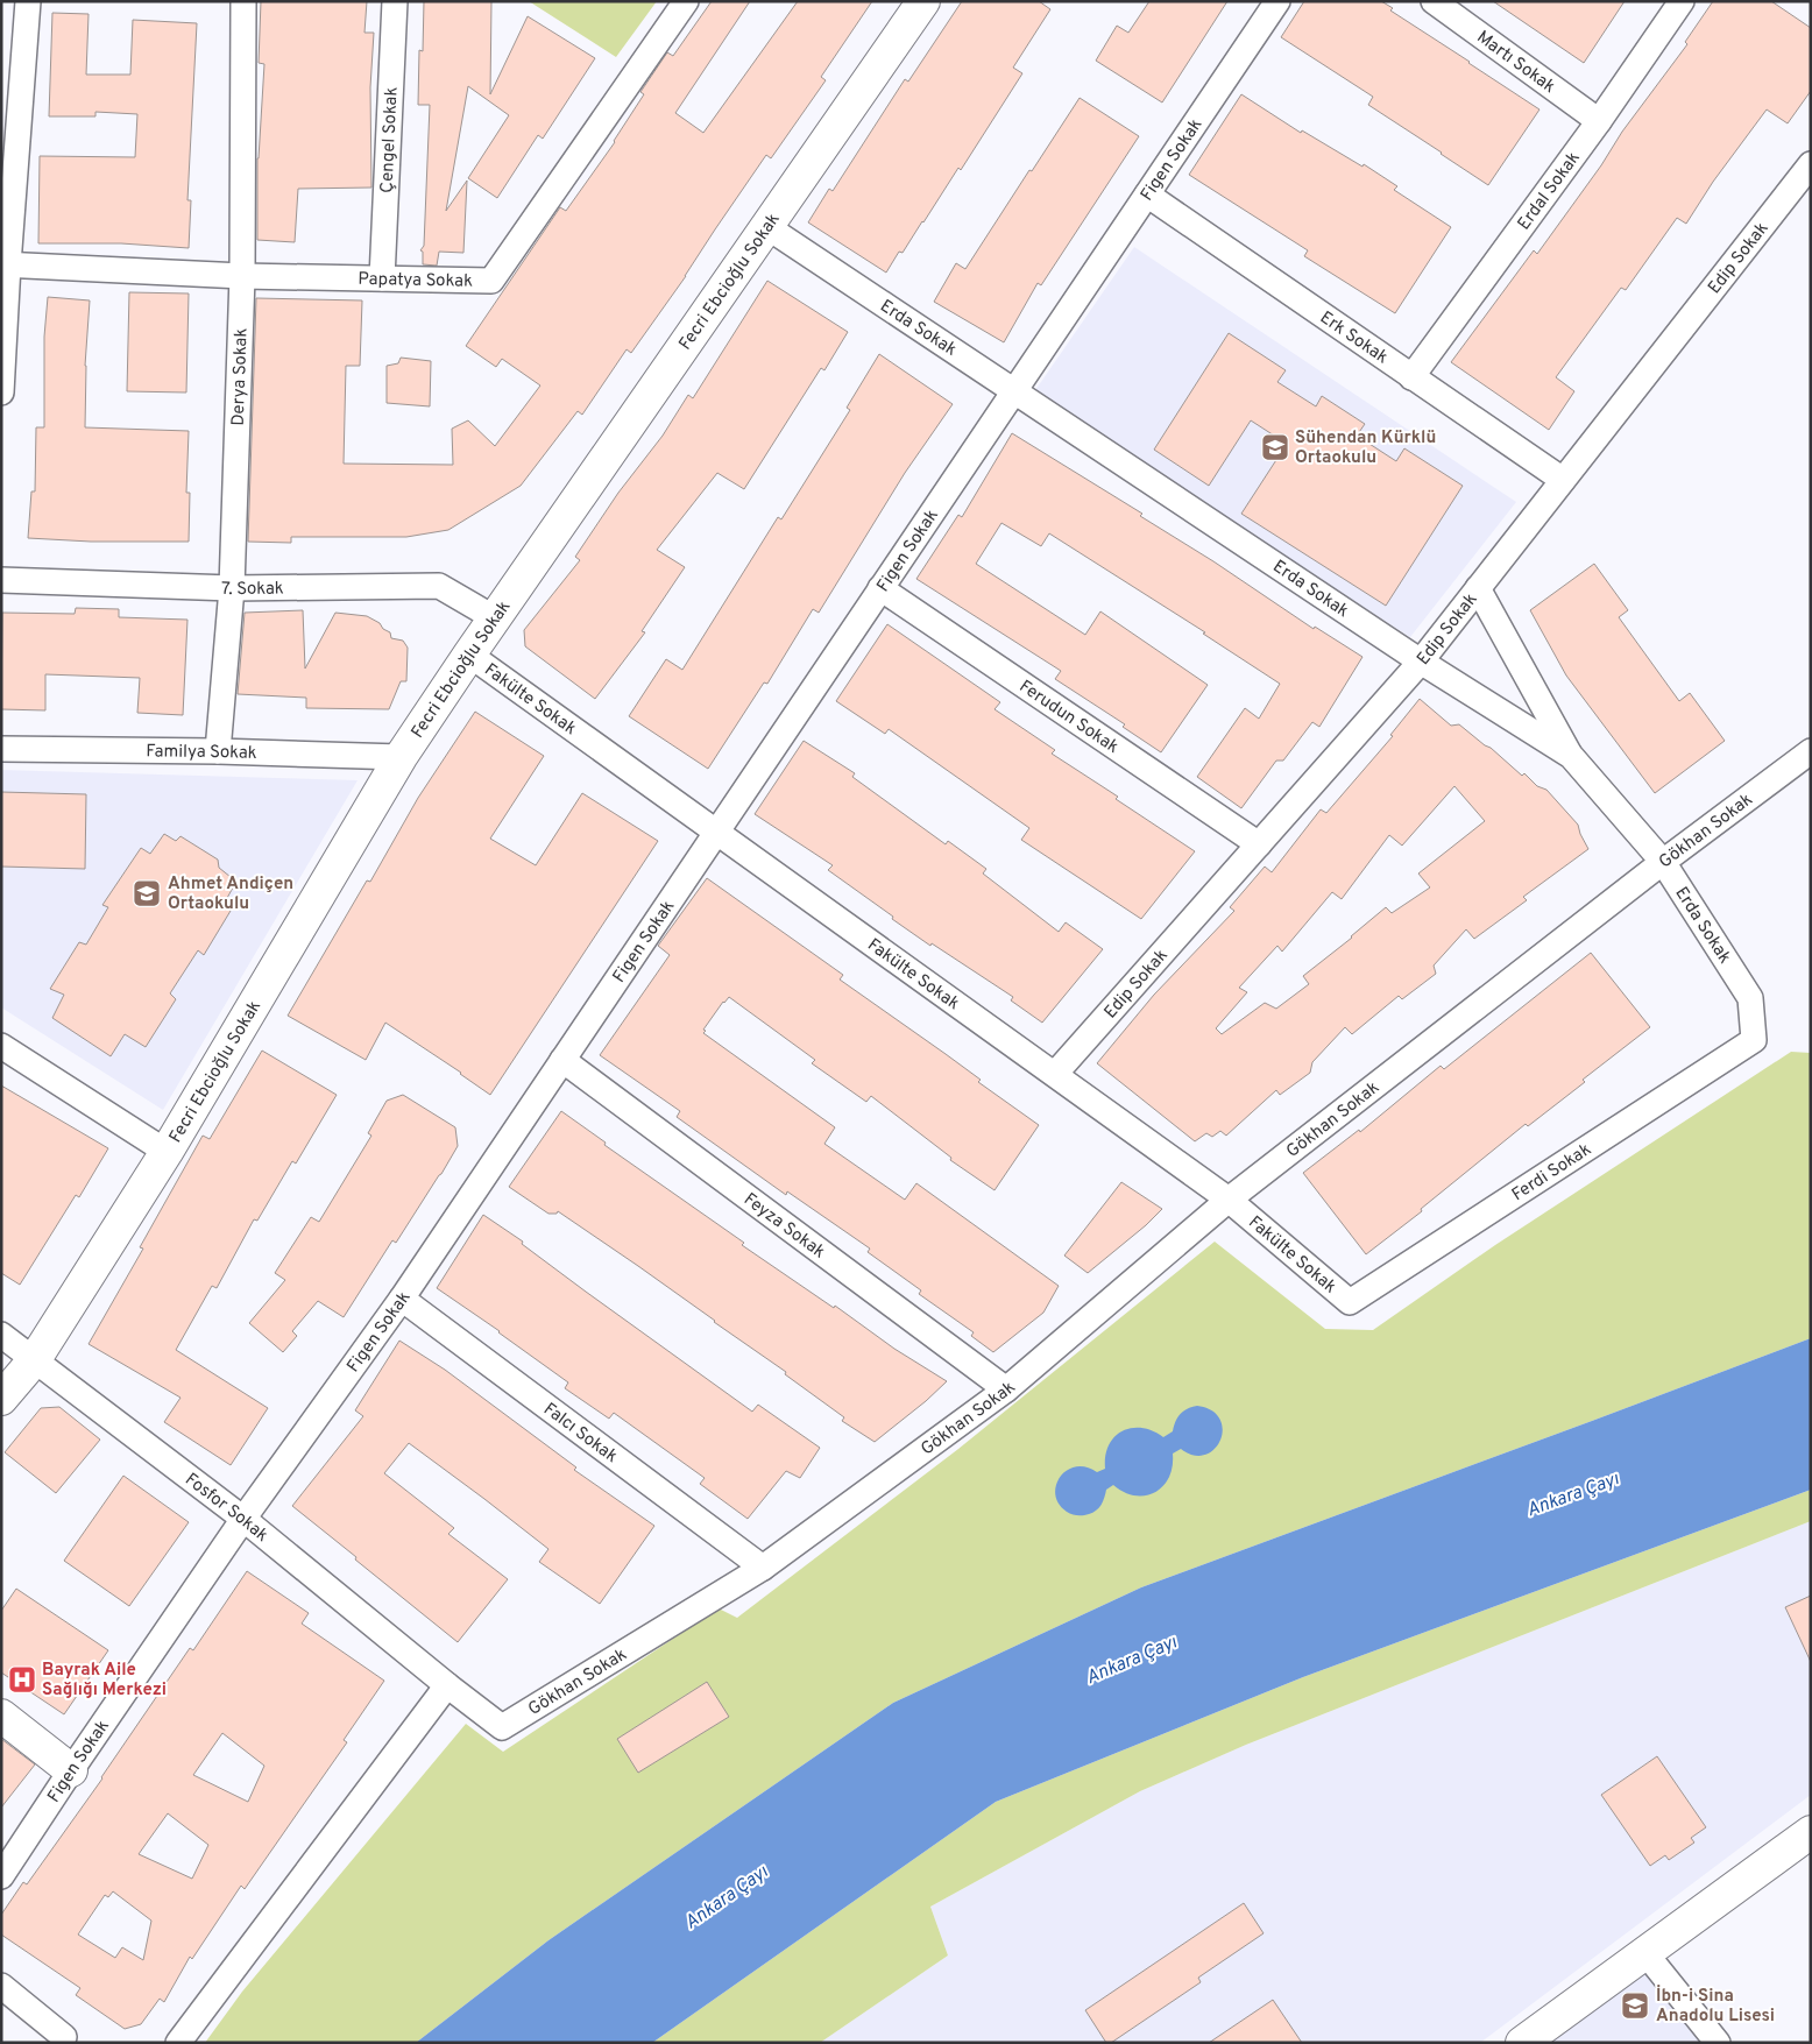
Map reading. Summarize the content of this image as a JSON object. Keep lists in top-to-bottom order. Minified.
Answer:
{"streets":{"street":["Martı Sokak","Çengel Sokak","Figen Sokak","Erdal Sokak","Edip Sokak","Papatya Sokak","Fecri Ebcioğlu Sokak","Erda Sokak","Erk Sokak","Derya Sokak","7. Sokak","Fakülte Sokak","Ferudun Sokak","Familya Sokak","Gökhan Sokak","Ferdi Sokak","Feyza Sokak","Falcı Sokak","Fosfor Sokak"]},"crossings":[["Martı Sokak","Erdal Sokak"],["Çengel Sokak","Papatya Sokak"],["Figen Sokak","Erda Sokak"],["Figen Sokak","Erk Sokak"],["Figen Sokak","Fakülte Sokak"],["Figen Sokak","Ferudun Sokak"],["Figen Sokak","Feyza Sokak"],["Figen Sokak","Falcı Sokak"],["Figen Sokak","Fosfor Sokak"],["Erdal Sokak","Erk Sokak"],["Edip Sokak","Erda Sokak"],["Edip Sokak","Erk Sokak"],["Edip Sokak","Fakülte Sokak"],["Edip Sokak","Ferudun Sokak"],["Papatya Sokak","Derya Sokak"],["Fecri Ebcioğlu Sokak","Erda Sokak"],["Fecri Ebcioğlu Sokak","7. Sokak"],["Fecri Ebcioğlu Sokak","Fakülte Sokak"],["Fecri Ebcioğlu Sokak","Familya Sokak"],["Fecri Ebcioğlu Sokak","Fosfor Sokak"],["Erda Sokak","Gökhan Sokak"],["Erda Sokak","Ferdi Sokak"],["Derya Sokak","7. Sokak"],["Derya Sokak","Familya Sokak"],["Fakülte Sokak","Gökhan Sokak"],["Fakülte Sokak","Ferdi Sokak"],["Gökhan Sokak","Feyza Sokak"],["Gökhan Sokak","Falcı Sokak"],["Gökhan Sokak","Fosfor Sokak"]],"water":["Ankara Çayı"],"places":{"school or university":["Sühendan Kürklü Ortaokulu","Ahmet Andiçen Ortaokulu","İbn-i Sina Anadolu Lisesi"],"hospital":["Bayrak Aile Sağlığı Merkezi"]}}
